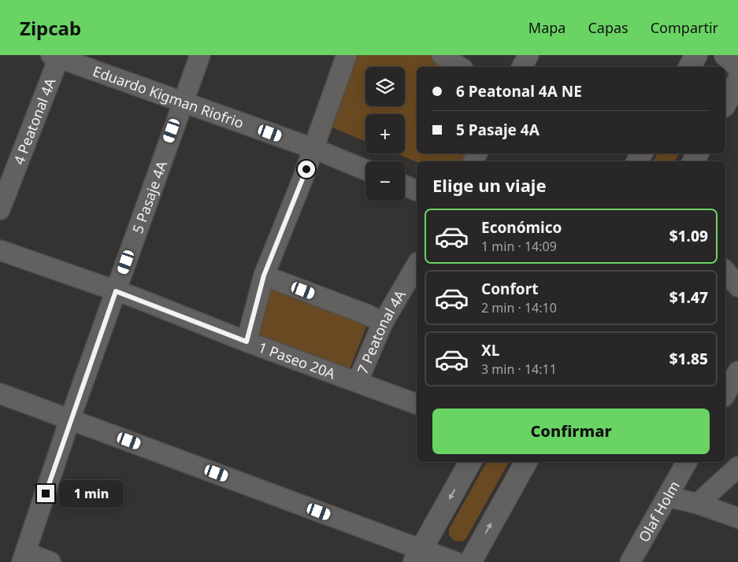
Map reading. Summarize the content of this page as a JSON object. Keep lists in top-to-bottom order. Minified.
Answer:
{"streets":{"street":["Eduardo Kigman Riofrio","4 Peatonal 4A","5 Pasaje 4A","7 Peatonal 4A","1 Paseo 20A","Olaf Holm"]},"crossings":[["Eduardo Kigman Riofrio","4 Peatonal 4A"],["Eduardo Kigman Riofrio","5 Pasaje 4A"],["5 Pasaje 4A","1 Paseo 20A"],["7 Peatonal 4A","1 Paseo 20A"]],"page":{"header":"Zipcab","nav":["Mapa","Capas","Compartir"],"map_buttons":["+","−"],"banner":["6 Peatonal 4A NE","5 Pasaje 4A"],"heading":"Elige un viaje","list":[{"name":"Económico","note":"1 min · 14:09","value":"$1.09"},{"name":"Confort","note":"2 min · 14:10","value":"$1.47"},{"name":"XL","note":"3 min · 14:11","value":"$1.85"}],"buttons":"Confirmar","bubble":"1 min"}}
